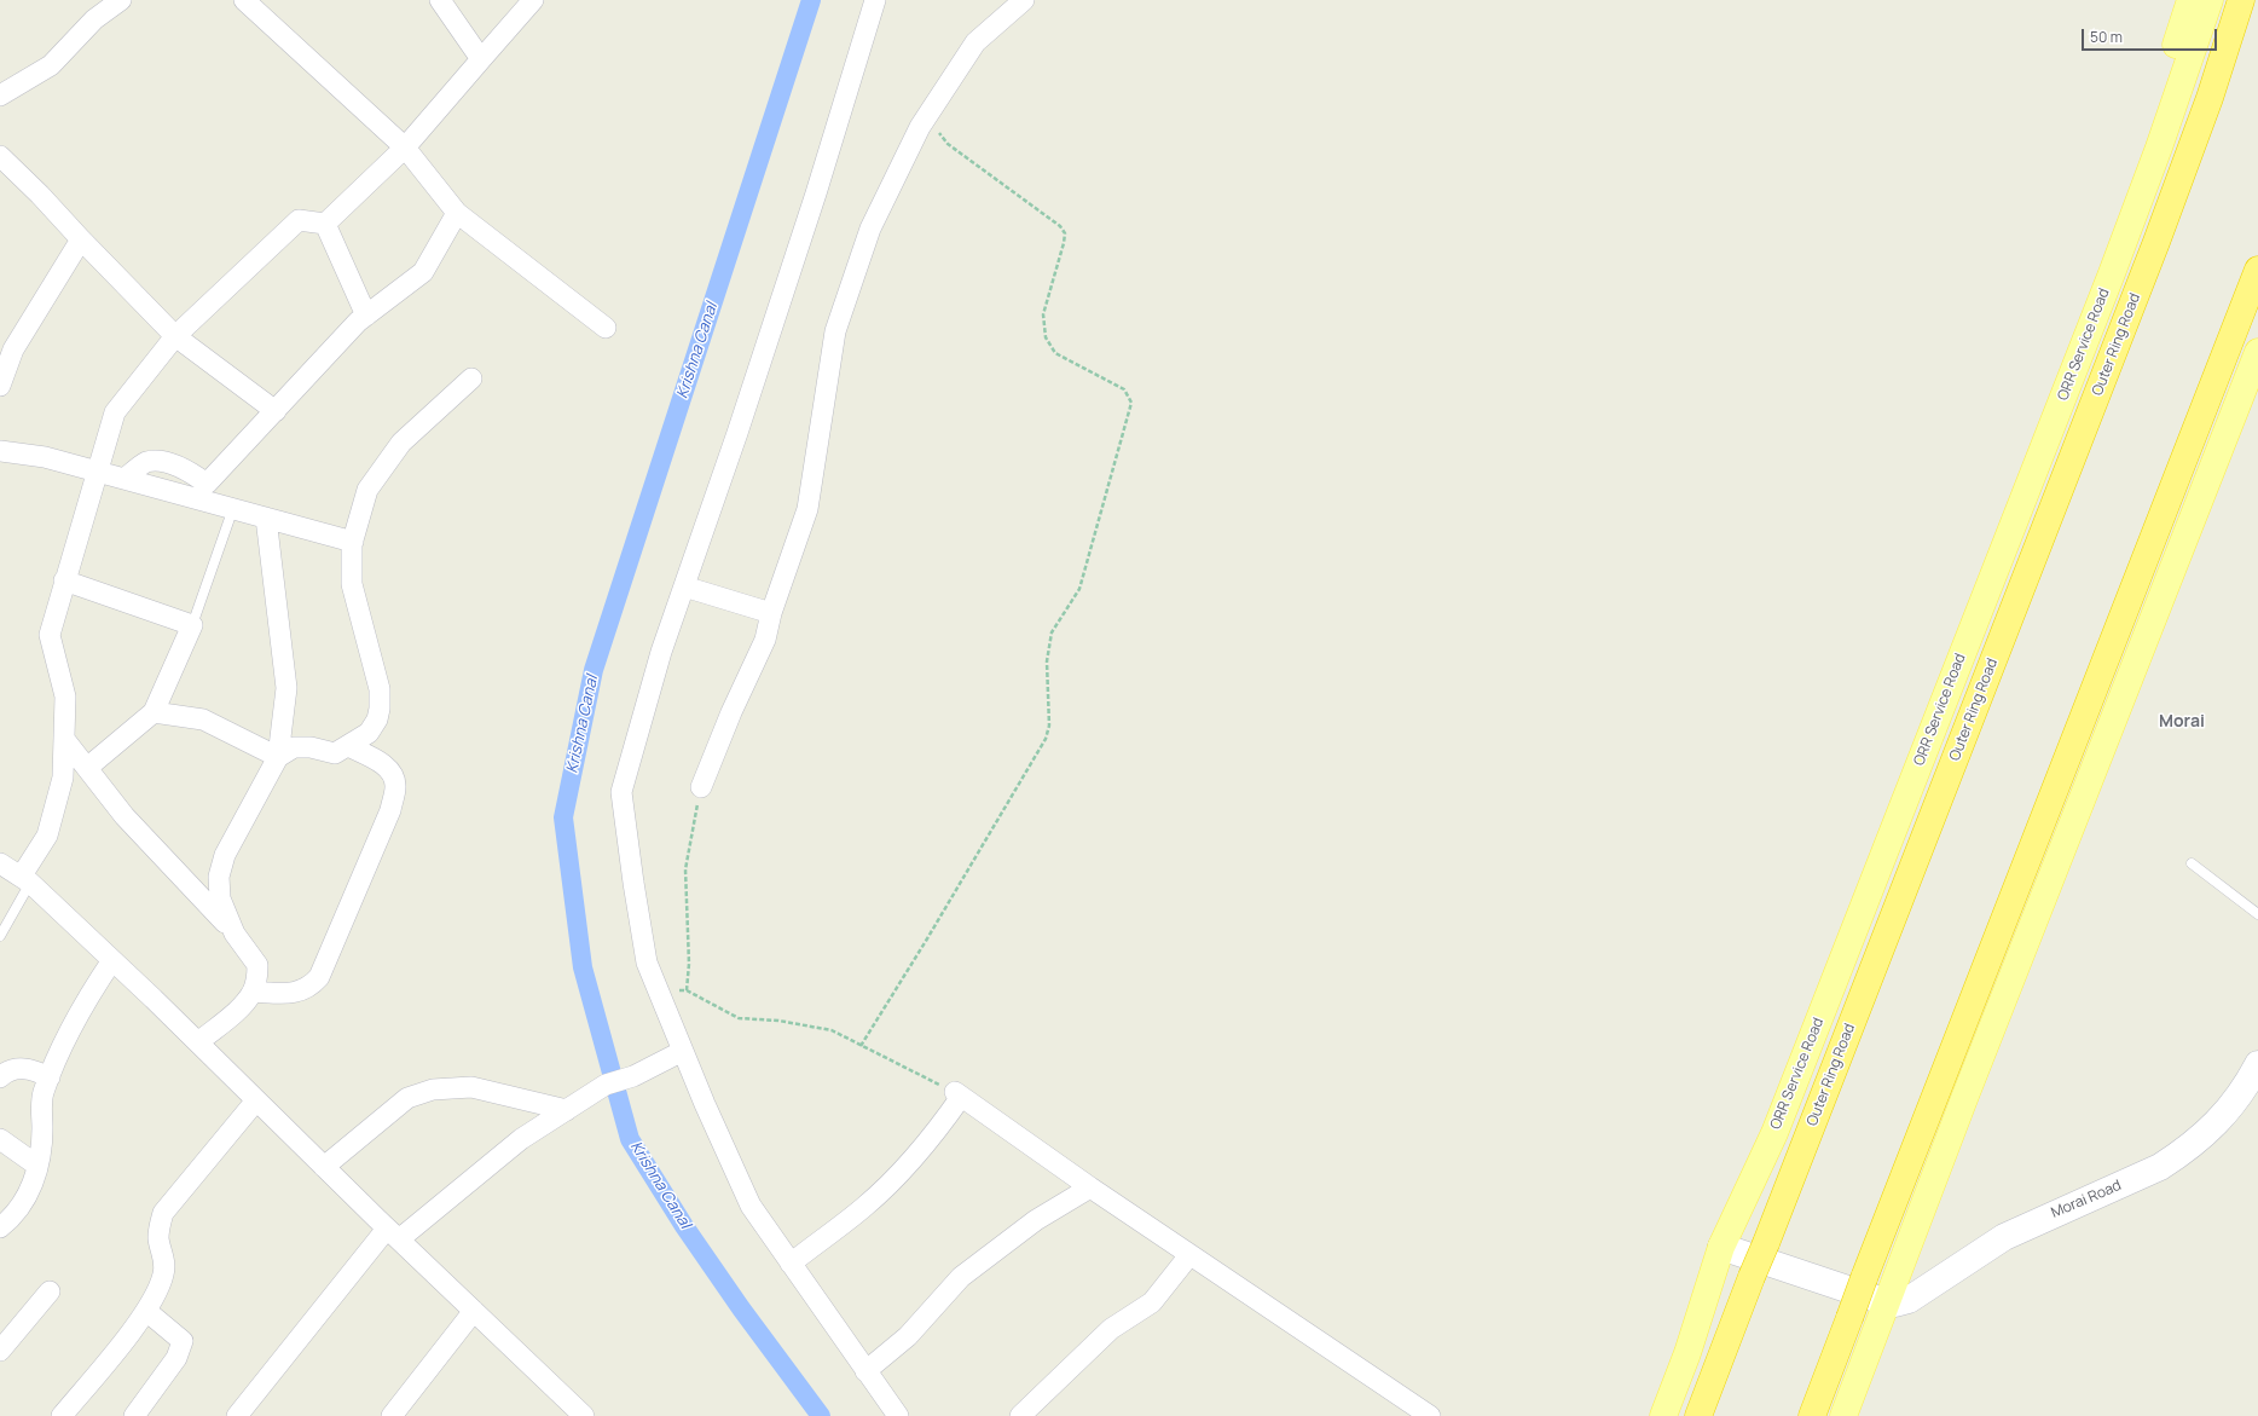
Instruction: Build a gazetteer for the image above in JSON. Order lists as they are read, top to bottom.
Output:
{
  "streets": {
    "highway": ["Outer Ring Road"],
    "main road": ["ORR Service Road"],
    "street": ["Morai Road"]
  },
  "districts": ["Morai"],
  "water": ["Krishna Canal"],
  "scale_bar": "50 m"
}
